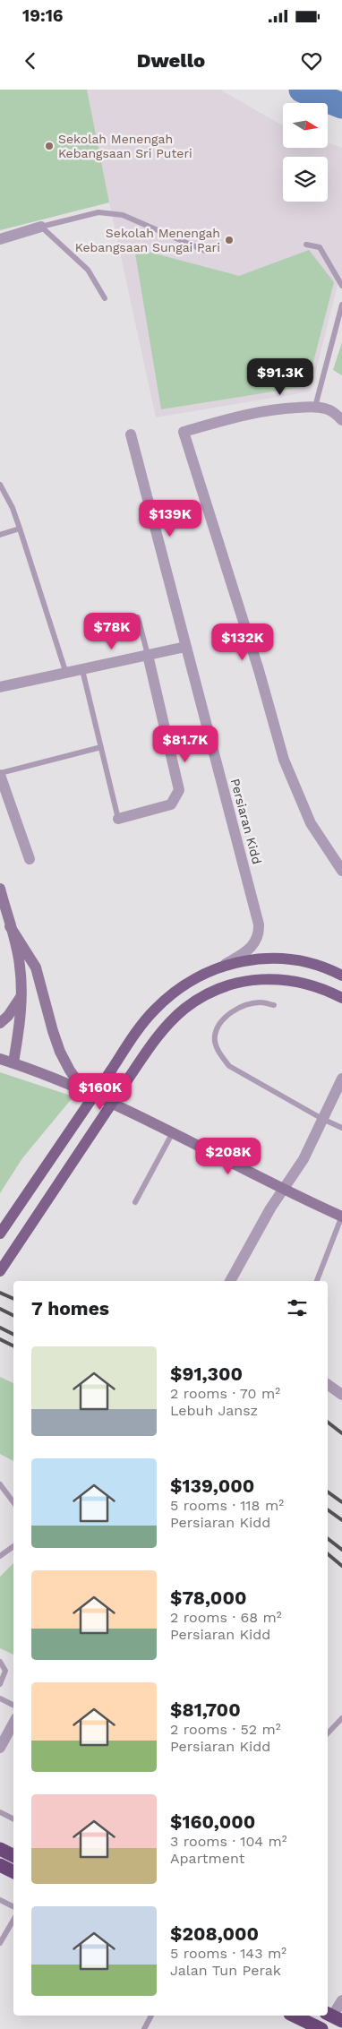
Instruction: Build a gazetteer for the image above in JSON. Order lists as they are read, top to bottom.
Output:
{
  "streets": {
    "street": ["Persiaran Kidd"]
  },
  "places": ["Sekolah Menengah Kebangsaan Sri Puteri", "Sekolah Menengah Kebangsaan Sungai Pari"],
  "north": "right",
  "page": {
    "status": "19:16",
    "header": "Dwello",
    "price": [
      "$91.3K",
      "$139K",
      "$78K",
      "$132K",
      "$81.7K",
      "$160K",
      "$208K"
    ],
    "heading": "7 homes",
    "list": [
      {
        "name": "$91,300",
        "note": "2 rooms · 70 m² · Lebuh Jansz"
      },
      {
        "name": "$139,000",
        "note": "5 rooms · 118 m² · Persiaran Kidd"
      },
      {
        "name": "$78,000",
        "note": "2 rooms · 68 m² · Persiaran Kidd"
      },
      {
        "name": "$81,700",
        "note": "2 rooms · 52 m² · Persiaran Kidd"
      },
      {
        "name": "$160,000",
        "note": "3 rooms · 104 m² · Apartment"
      },
      {
        "name": "$208,000",
        "note": "5 rooms · 143 m² · Jalan Tun Perak"
      }
    ]
  }
}
